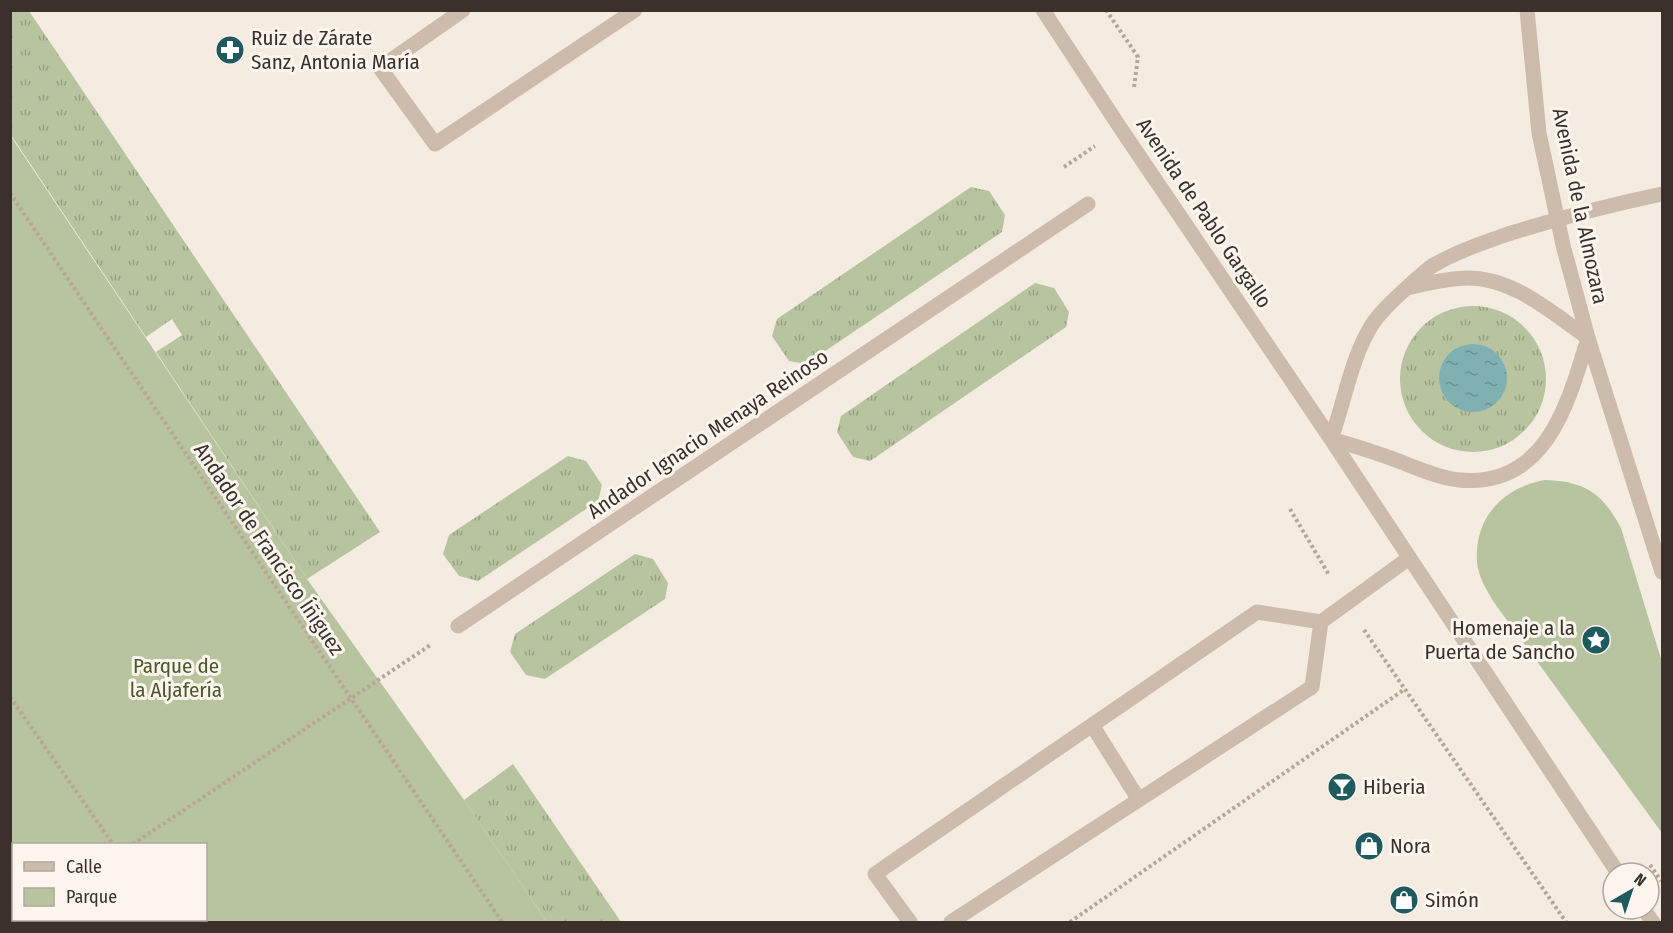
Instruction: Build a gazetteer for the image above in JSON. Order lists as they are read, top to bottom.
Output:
{
  "streets": {
    "street": ["Avenida de la Almozara", "Avenida de Pablo Gargallo", "Andador Ignacio Menaya Reinoso"],
    "path": ["Andador de Francisco Íñiguez"]
  },
  "parks": ["Parque de la Aljafería"],
  "places": {
    "pharmacy": ["Ruiz de Zárate Sanz, Antonia María"],
    "place": ["Homenaje a la Puerta de Sancho"],
    "bar": ["Hiberia"],
    "shop": ["Nora", "Simón"]
  },
  "legend": ["Calle", "Parque"],
  "north": "top right"
}
